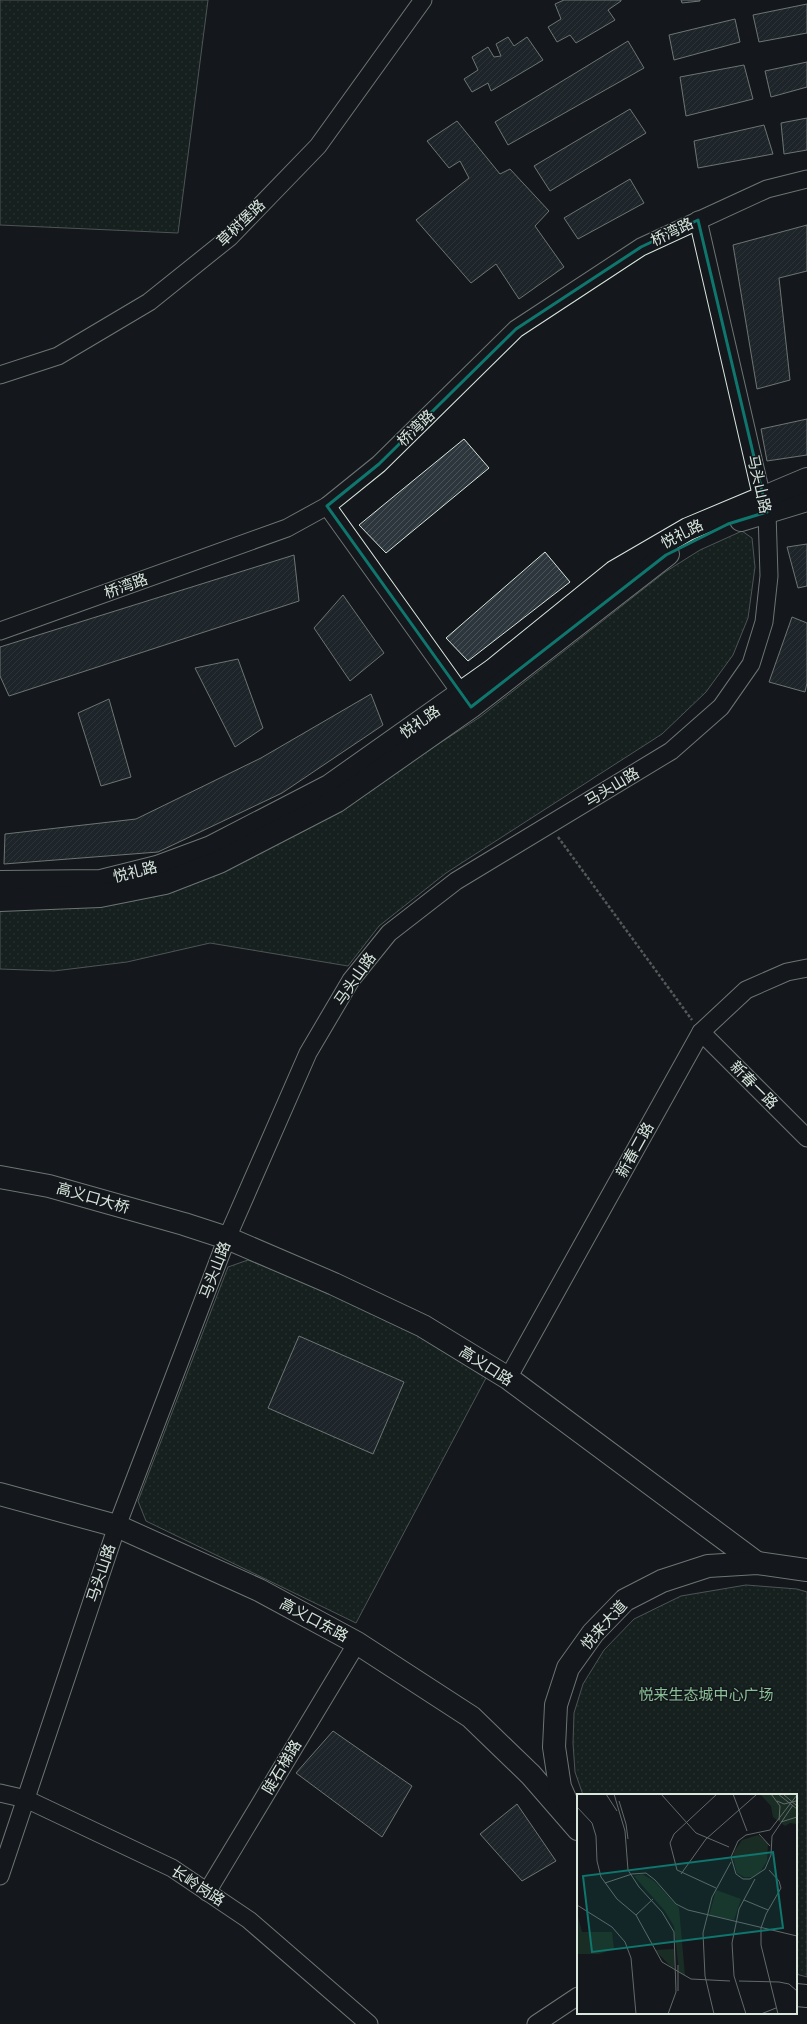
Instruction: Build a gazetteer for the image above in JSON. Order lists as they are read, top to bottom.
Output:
{
  "streets": {
    "main road": [
      "悦礼路",
      "高义口大桥",
      "高义口路",
      "高义口东路",
      "悦来大道"
    ],
    "street": [
      "草树堡路",
      "桥湾路",
      "马头山路",
      "新春一路",
      "新春二路",
      "陡石梯路",
      "长岭岗路"
    ]
  },
  "crossings": [
    ["桥湾路", "马头山路"],
    ["马头山路", "悦礼路"],
    ["马头山路", "高义口路"],
    ["马头山路", "高义口东路"],
    ["马头山路", "长岭岗路"],
    ["新春一路", "新春二路"],
    ["新春二路", "高义口路"],
    ["高义口大桥", "高义口路"],
    ["高义口路", "悦来大道"],
    ["高义口东路", "陡石梯路"],
    ["陡石梯路", "长岭岗路"]
  ],
  "parks": ["悦来生态城中心广场"]
}
